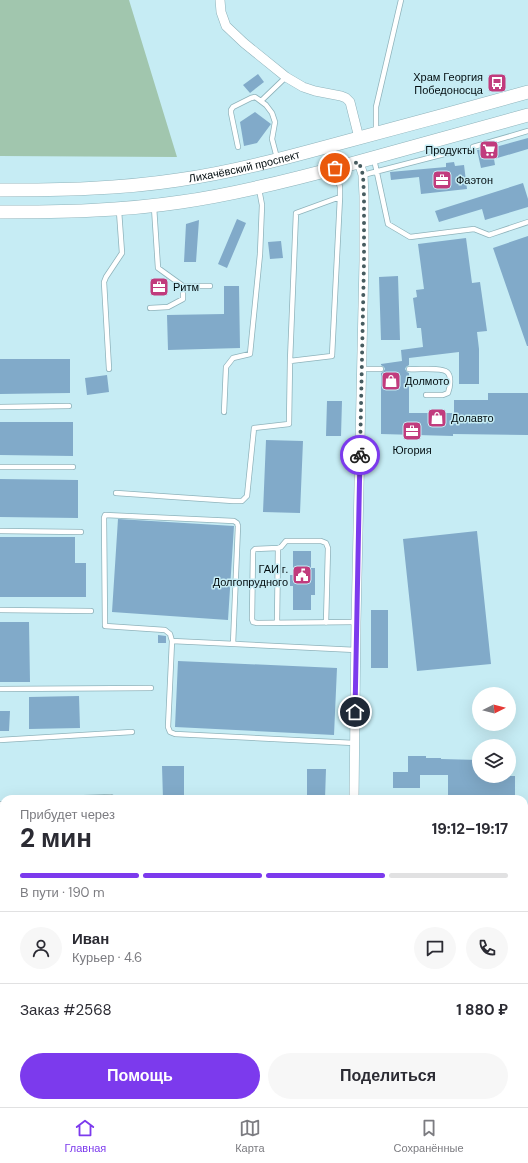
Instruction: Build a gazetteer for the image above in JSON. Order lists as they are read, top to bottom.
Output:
{
  "streets": {
    "main road": ["Лихачёвский проспект"]
  },
  "places": {
    "bus stop": ["Храм Георгия Победоносца"],
    "supermarket": ["Продукты"],
    "office": ["Фаэтон", "Ритм", "Югория"],
    "shop": ["Долмото", "Долавто"],
    "public building": ["ГАИ г. Долгопрудного"]
  },
  "north": "right",
  "page": {
    "heading": ["2 мин", "Прибудет через", "19:12–19:17"],
    "panel": [
      "Иван",
      "Курьер · 4.6",
      "Заказ #2568",
      "1 880 ₽"
    ],
    "bar": "В пути · 190 m",
    "buttons": ["Помощь", "Поделиться"],
    "tabs": ["Главная", "Карта", "Сохранённые"]
  }
}
